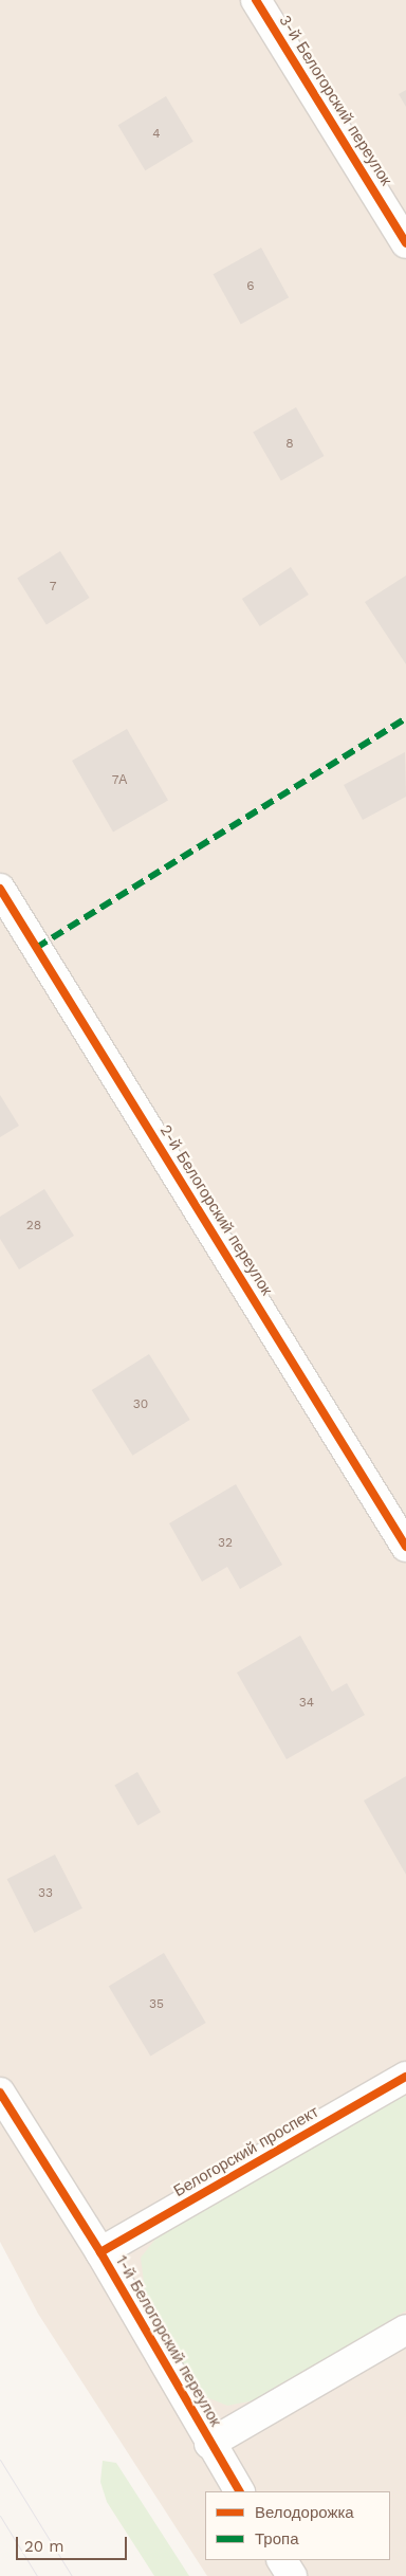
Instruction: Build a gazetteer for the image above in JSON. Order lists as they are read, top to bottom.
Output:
{
  "streets": {
    "street": [
      "3-й Белогорский переулок",
      "2-й Белогорский переулок",
      "Белогорский проспект",
      "1-й Белогорский переулок"
    ]
  },
  "crossings": [
    ["Белогорский проспект", "1-й Белогорский переулок"]
  ],
  "house_numbers": [
    "4",
    "6",
    "8",
    "7",
    "7А",
    "28",
    "30",
    "32",
    "34",
    "33",
    "35"
  ],
  "legend": ["Велодорожка", "Тропа"],
  "scale_bar": "20 m"
}
